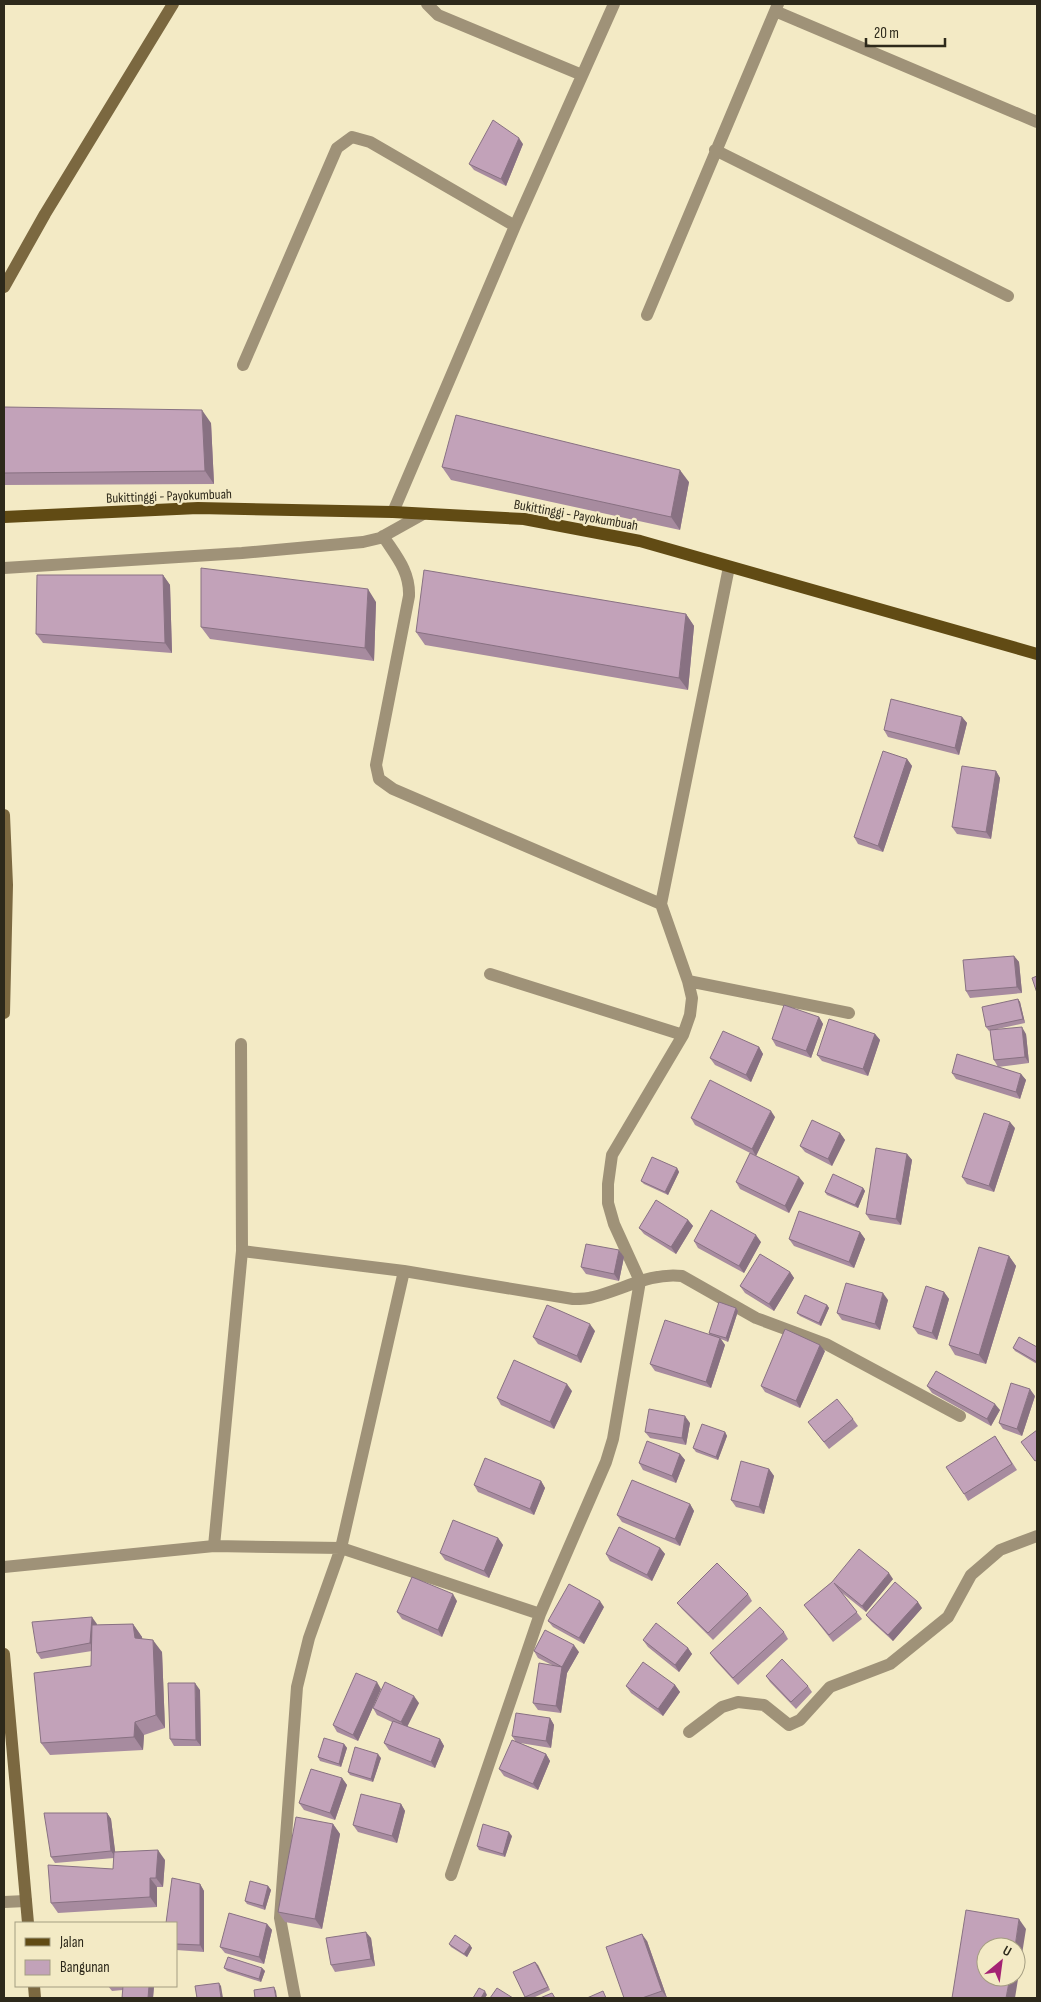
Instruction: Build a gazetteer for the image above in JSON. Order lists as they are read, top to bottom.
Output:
{
  "streets": {
    "main road": ["Bukittinggi - Payokumbuah"]
  },
  "legend": ["Jalan", "Bangunan"],
  "scale_bar": "20 m",
  "north": "top right"
}
